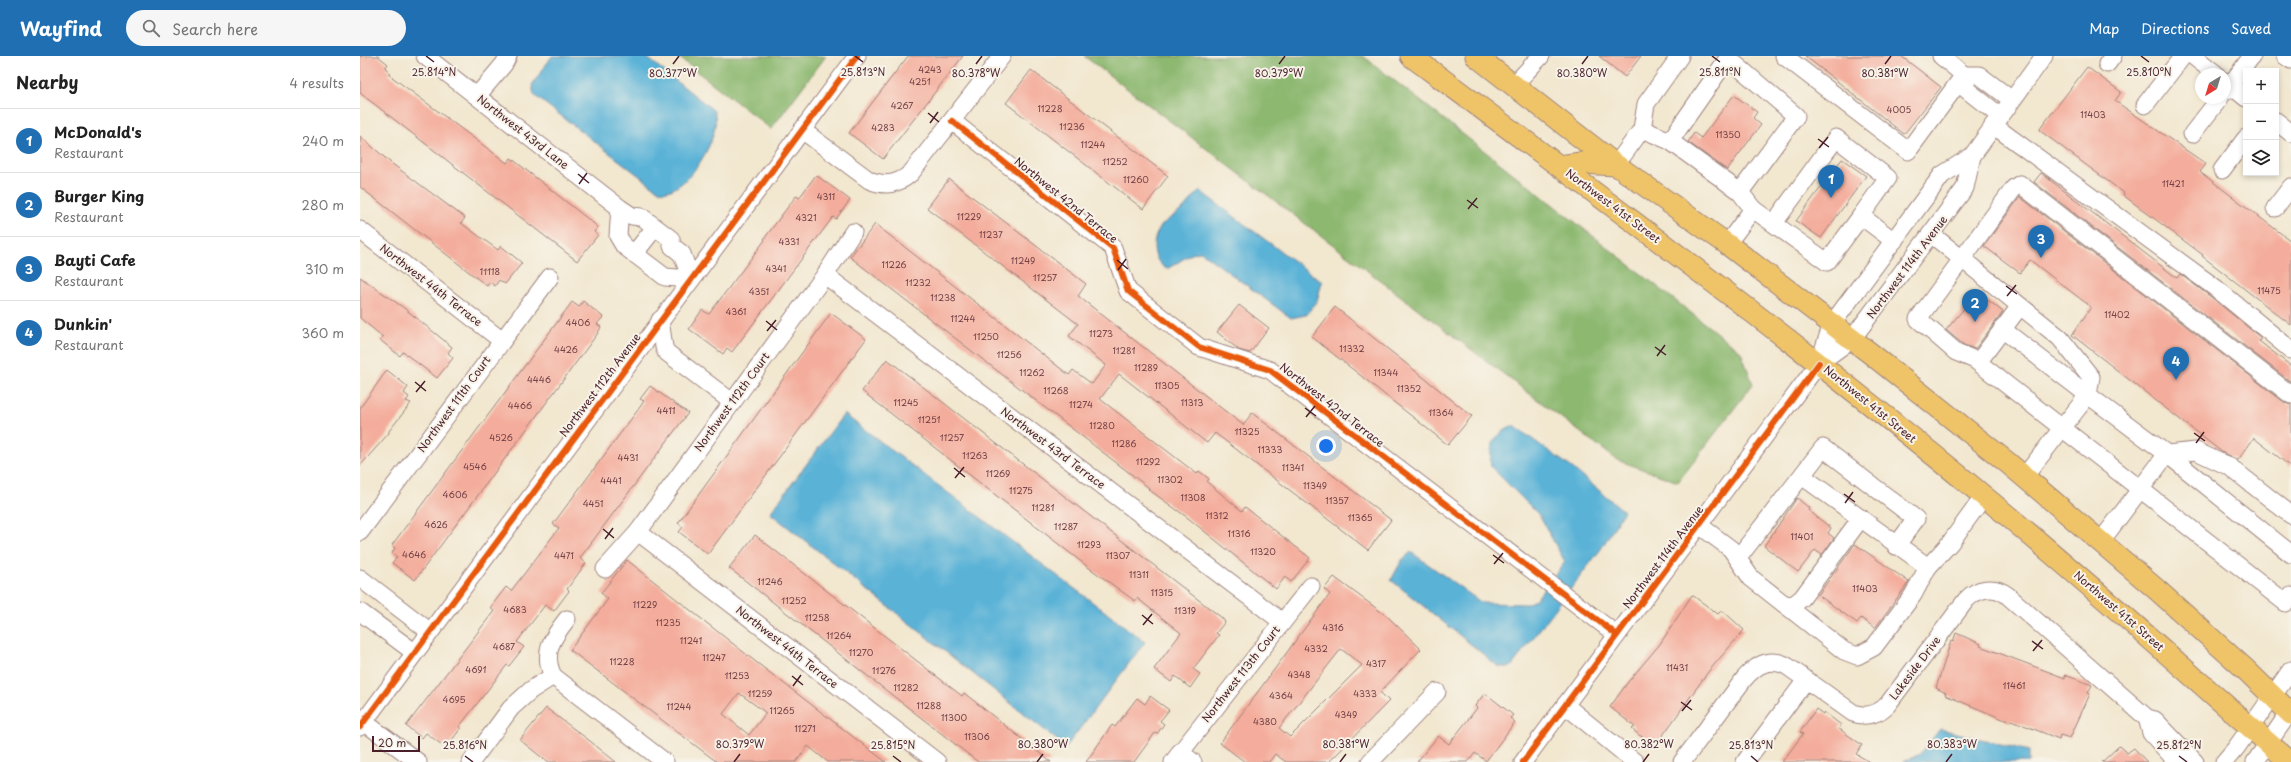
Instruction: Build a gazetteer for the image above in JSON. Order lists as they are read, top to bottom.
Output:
{
  "streets": {
    "main road": ["Northwest 41st Street"],
    "street": [
      "Northwest 43rd Lane",
      "Northwest 42nd Terrace",
      "Northwest 114th Avenue",
      "Northwest 44th Terrace",
      "Northwest 112th Avenue",
      "Northwest 112th Court",
      "Northwest 111th Court",
      "Northwest 43rd Terrace",
      "Lakeside Drive",
      "Northwest 113th Court"
    ]
  },
  "crossings": [
    ["Northwest 43rd Lane", "Northwest 112th Avenue"],
    ["Northwest 42nd Terrace", "Northwest 114th Avenue"],
    ["Northwest 41st Street", "Northwest 114th Avenue"],
    ["Northwest 44th Terrace", "Northwest 112th Court"],
    ["Northwest 44th Terrace", "Northwest 111th Court"],
    ["Northwest 112th Court", "Northwest 43rd Terrace"],
    ["Northwest 43rd Terrace", "Northwest 113th Court"]
  ],
  "house_numbers": [
    "4243",
    "4251",
    "4267",
    "11228",
    "4005",
    "11403",
    "11236",
    "4283",
    "11350",
    "11244",
    "11252",
    "11260",
    "11421",
    "4311",
    "11229",
    "4321",
    "11237",
    "4331",
    "11249",
    "11226",
    "4341",
    "11118",
    "11257",
    "11232",
    "11475",
    "4351",
    "11238",
    "4361",
    "11402",
    "11244",
    "4406",
    "11273",
    "11250",
    "11332",
    "4426",
    "11281",
    "11256",
    "11289",
    "11262",
    "11344",
    "4446",
    "11305",
    "11352",
    "11268",
    "11245",
    "11313",
    "11274",
    "4466",
    "4411",
    "11364",
    "11251",
    "11280",
    "11325",
    "4526",
    "11257",
    "11286",
    "11333",
    "11263",
    "4431",
    "11292",
    "4546",
    "11341",
    "11269",
    "11302",
    "4441",
    "11349",
    "11275",
    "4606",
    "11308",
    "11357",
    "4451",
    "11281",
    "11312",
    "11365",
    "4626",
    "11287",
    "11316",
    "11401",
    "11293",
    "11320",
    "4646",
    "4471",
    "11307",
    "11311",
    "11246",
    "11403",
    "11315",
    "11252",
    "11229",
    "4683",
    "11319",
    "11258",
    "11235",
    "4316",
    "11264",
    "11241",
    "4687",
    "4332",
    "11270",
    "11247",
    "11228",
    "4317",
    "11431",
    "4691",
    "11276",
    "4348",
    "11253",
    "11461",
    "11282",
    "11259",
    "4333",
    "4364",
    "4695",
    "11288",
    "11244",
    "11265",
    "4349",
    "11300",
    "4380",
    "11271",
    "11306"
  ],
  "scale_bar": "20 m",
  "north": "bottom left",
  "page": {
    "header": "Wayfind",
    "search": "Search here",
    "nav": ["Map", "Directions", "Saved"],
    "heading": ["Nearby", "4 results"],
    "map_buttons": ["+", "−"],
    "list": [
      {
        "mark": "1",
        "name": "McDonald's",
        "note": "Restaurant",
        "value": "240 m"
      },
      {
        "mark": "2",
        "name": "Burger King",
        "note": "Restaurant",
        "value": "280 m"
      },
      {
        "mark": "3",
        "name": "Bayti Cafe",
        "note": "Restaurant",
        "value": "310 m"
      },
      {
        "mark": "4",
        "name": "Dunkin'",
        "note": "Restaurant",
        "value": "360 m"
      }
    ],
    "pins": [
      "1",
      "3",
      "2",
      "4"
    ],
    "scale": "20 m"
  },
  "coordinates": [
    "25.810°N",
    "25.814°N",
    "25.813°N",
    "25.811°N",
    "80.377°W",
    "80.378°W",
    "80.379°W",
    "80.380°W",
    "80.381°W",
    "80.382°W",
    "80.383°W",
    "25.816°N",
    "25.815°N",
    "25.812°N"
  ]
}
